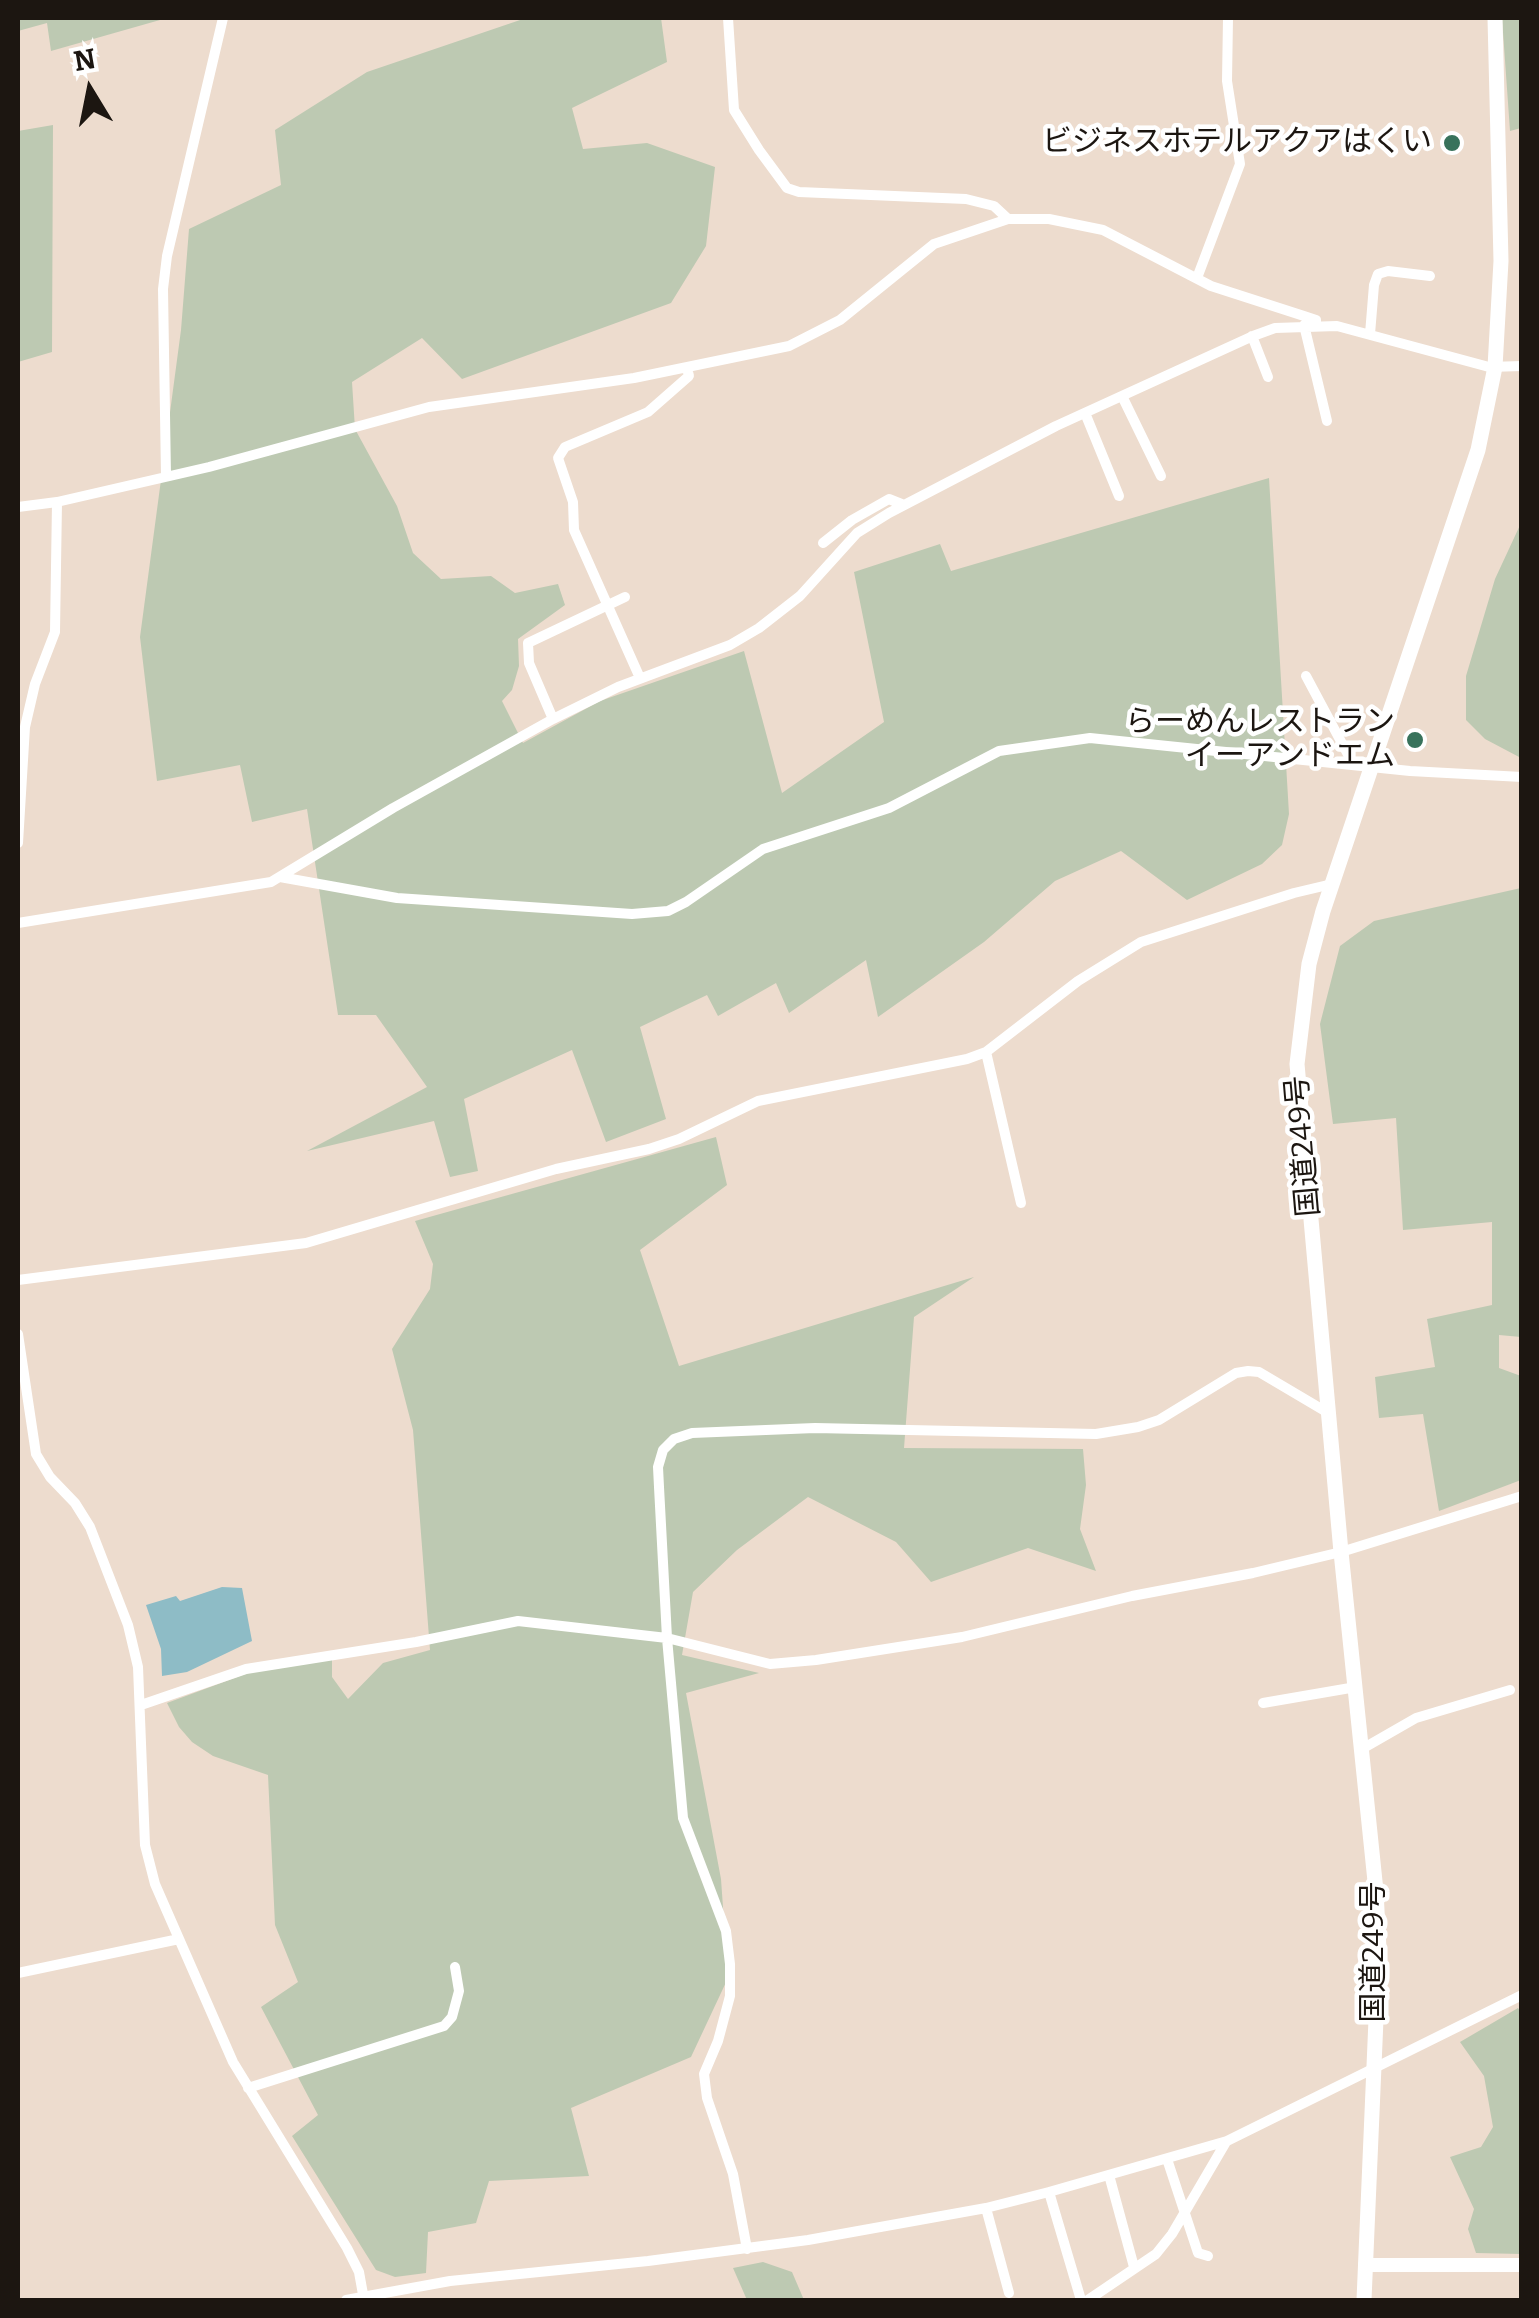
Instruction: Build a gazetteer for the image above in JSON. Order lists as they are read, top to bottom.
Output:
{
  "streets": {
    "highway": ["国道249号"]
  },
  "places": ["ビジネスホテルアクアはくい", "らーめんレストラン イーアンドエム"],
  "north": "top"
}
